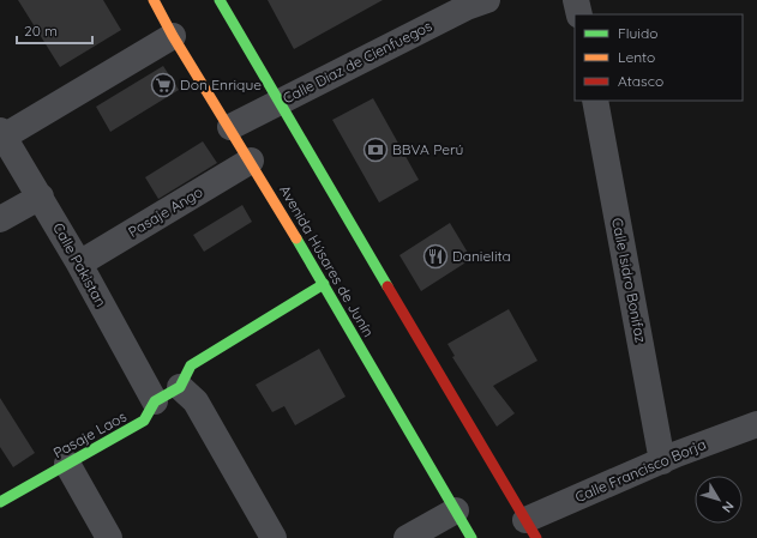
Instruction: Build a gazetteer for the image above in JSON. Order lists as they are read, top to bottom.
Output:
{
  "streets": {
    "street": [
      "Calle Diaz de Cienfuegos",
      "Pasaje Ango",
      "Avenida Húsares de Junín",
      "Calle Pakistan",
      "Calle Isidro Bonifaz",
      "Pasaje Laos",
      "Calle Francisco Borja"
    ]
  },
  "crossings": [
    ["Calle Diaz de Cienfuegos", "Avenida Húsares de Junín"],
    ["Pasaje Ango", "Avenida Húsares de Junín"],
    ["Pasaje Ango", "Calle Pakistan"],
    ["Calle Pakistan", "Pasaje Laos"],
    ["Calle Isidro Bonifaz", "Calle Francisco Borja"]
  ],
  "places": {
    "supermarket": ["Don Enrique"],
    "bank": ["BBVA Perú"],
    "restaurant": ["Danielita"]
  },
  "legend": ["Fluido", "Lento", "Atasco"],
  "scale_bar": "20 m",
  "north": "bottom right"
}
